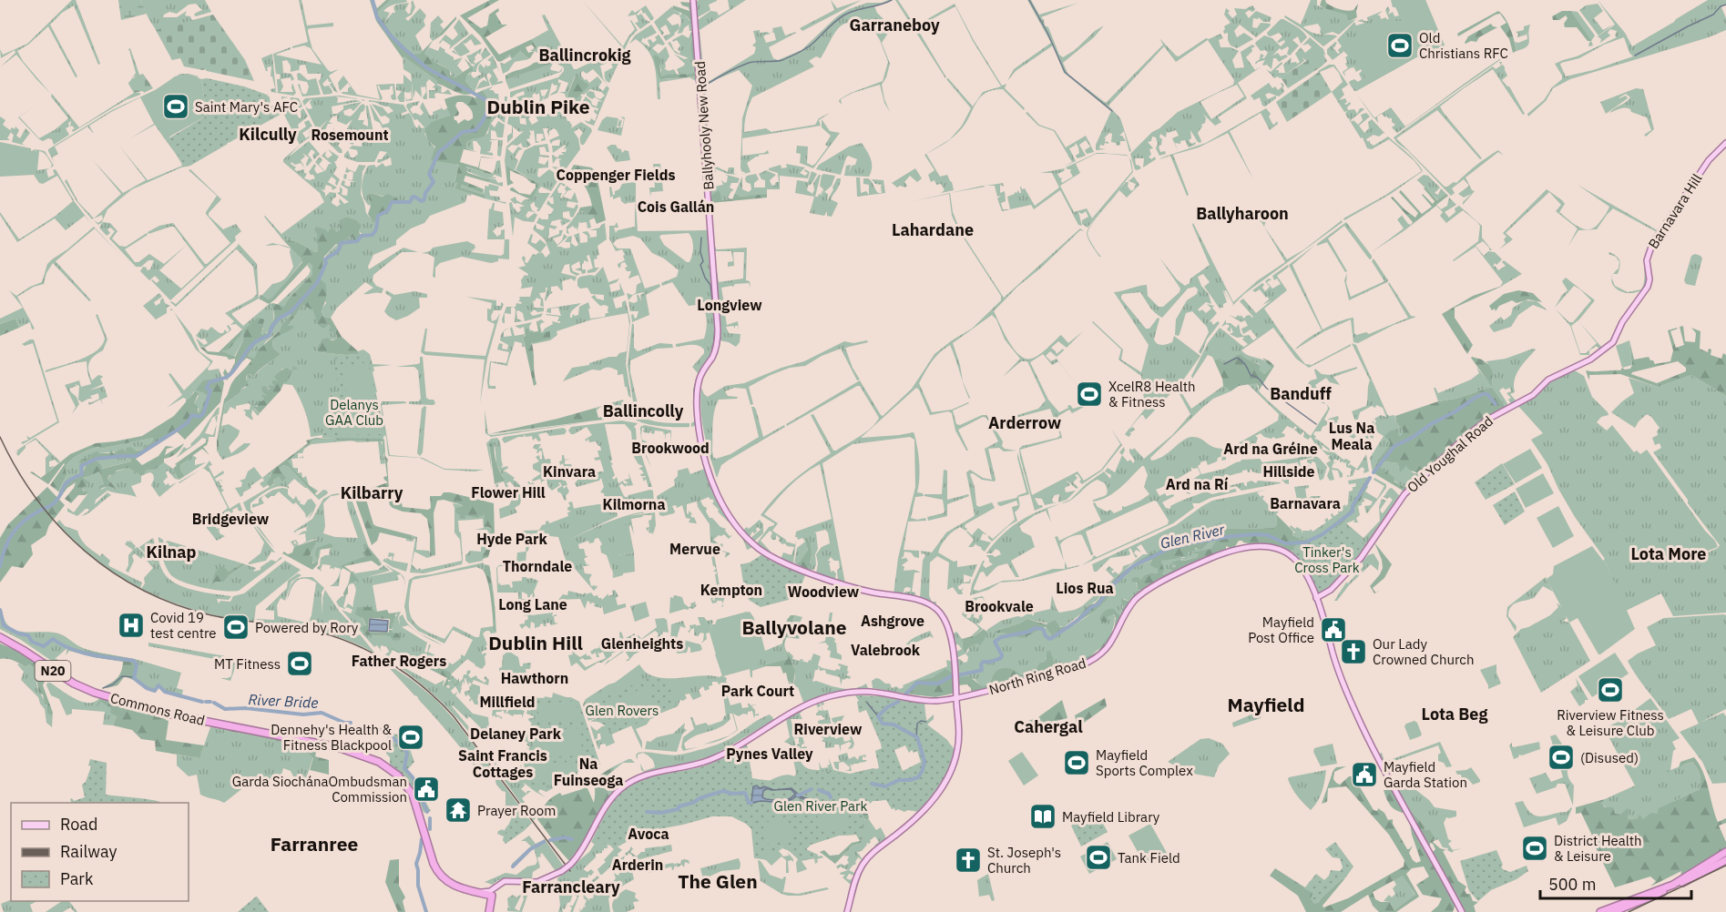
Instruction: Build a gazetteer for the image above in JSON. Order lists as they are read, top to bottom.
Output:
{
  "streets": {
    "highway": ["N20", "Commons Road"],
    "main road": [
      "Ballyhooly New Road",
      "Barnavara Hill",
      "Old Youghal Road",
      "North Ring Road"
    ]
  },
  "crossings": [
    ["Ballyhooly New Road", "North Ring Road"],
    ["Barnavara Hill", "Old Youghal Road"],
    ["Old Youghal Road", "North Ring Road"],
    ["N20", "Commons Road"]
  ],
  "districts": [
    "Garraneboy",
    "Ballincrokig",
    "Dublin Pike",
    "Kilcully",
    "Rosemount",
    "Coppenger Fields",
    "Cois Gallán",
    "Ballyharoon",
    "Lahardane",
    "Longview",
    "Banduff",
    "Ballincolly",
    "Arderrow",
    "Lus Na Meala",
    "Brookwood",
    "Ard na Gréine",
    "Kinvara",
    "Hillside",
    "Ard na Rí",
    "Kilbarry",
    "Flower Hill",
    "Barnavara",
    "Kilmorna",
    "Bridgeview",
    "Hyde Park",
    "Mervue",
    "Kilnap",
    "Lota More",
    "Thorndale",
    "Lios Rua",
    "Kempton",
    "Woodview",
    "Long Lane",
    "Brookvale",
    "Ashgrove",
    "Ballyvolane",
    "Dublin Hill",
    "Glenheights",
    "Valebrook",
    "Father Rogers",
    "Hawthorn",
    "Park Court",
    "Millfield",
    "Mayfield",
    "Lota Beg",
    "Cahergal",
    "Riverview",
    "Delaney Park",
    "Pynes Valley",
    "Saint Francis Cottages",
    "Na Fuinseoga",
    "Avoca",
    "Farranree",
    "Arderin",
    "The Glen",
    "Farrancleary"
  ],
  "water": ["Glen River", "River Bride"],
  "parks": [
    "Delanys GAA Club",
    "Tinker's Cross Park",
    "Glen Rovers",
    "Glen River Park"
  ],
  "places": {
    "sports": [
      "Old Christians RFC",
      "Saint Mary's AFC",
      "XcelR8 Health & Fitness",
      "Powered by Rory",
      "MT Fitness",
      "Riverview Fitness & Leisure Club",
      "Dennehy's Health & Fitness Blackpool",
      "(Disused)",
      "Mayfield Sports Complex",
      "District Health & Leisure",
      "Tank Field"
    ],
    "hospital": ["Covid 19 test centre"],
    "public building": ["Mayfield Post Office", "Mayfield Garda Station", "Garda SiochánaOmbudsman Commission"],
    "church": ["Our Lady Crowned Church", "St. Joseph's Church"],
    "temple": ["Prayer Room"],
    "library": ["Mayfield Library"]
  },
  "legend": ["Road", "Railway", "Park"],
  "scale_bar": "500 m"
}
